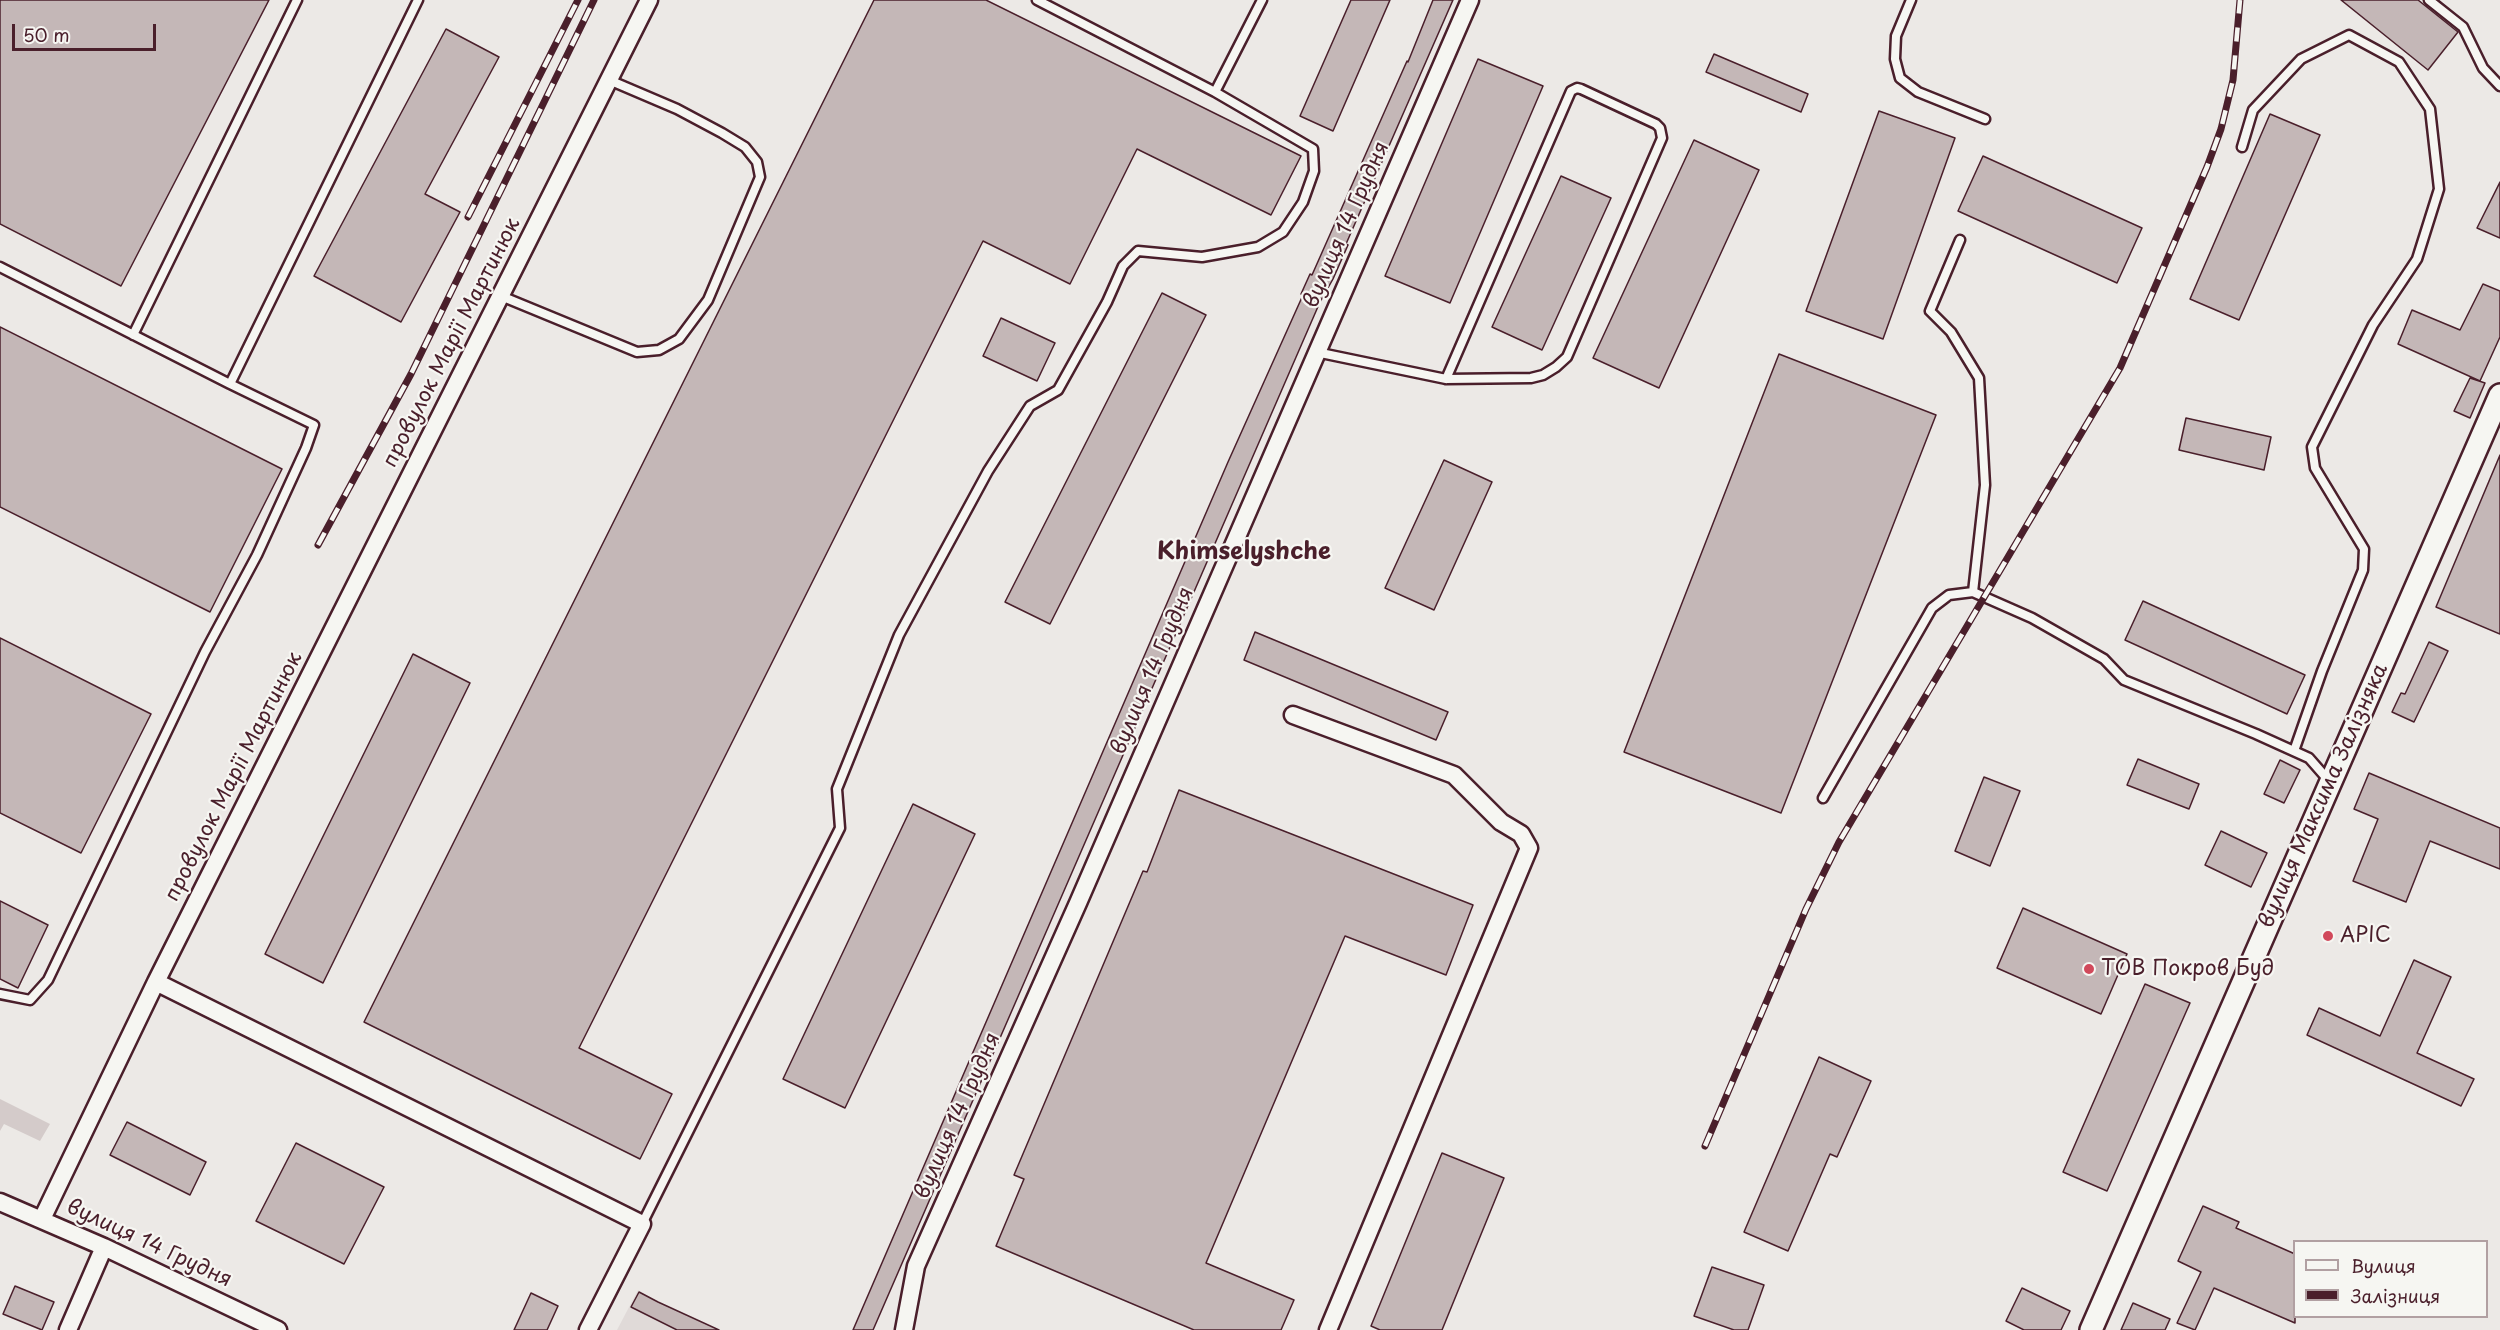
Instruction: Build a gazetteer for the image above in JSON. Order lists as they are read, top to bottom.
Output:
{
  "streets": {
    "street": ["вулиця 14 Грудня", "провулок Марії Мартинюк", "вулиця Максима Залізняка"]
  },
  "crossings": [
    ["вулиця 14 Грудня", "провулок Марії Мартинюк"]
  ],
  "districts": ["Khimselyshche"],
  "places": ["АРІС", "ТОВ Покров Буд"],
  "legend": ["Вулиця", "Залізниця"],
  "scale_bar": "50 m"
}
